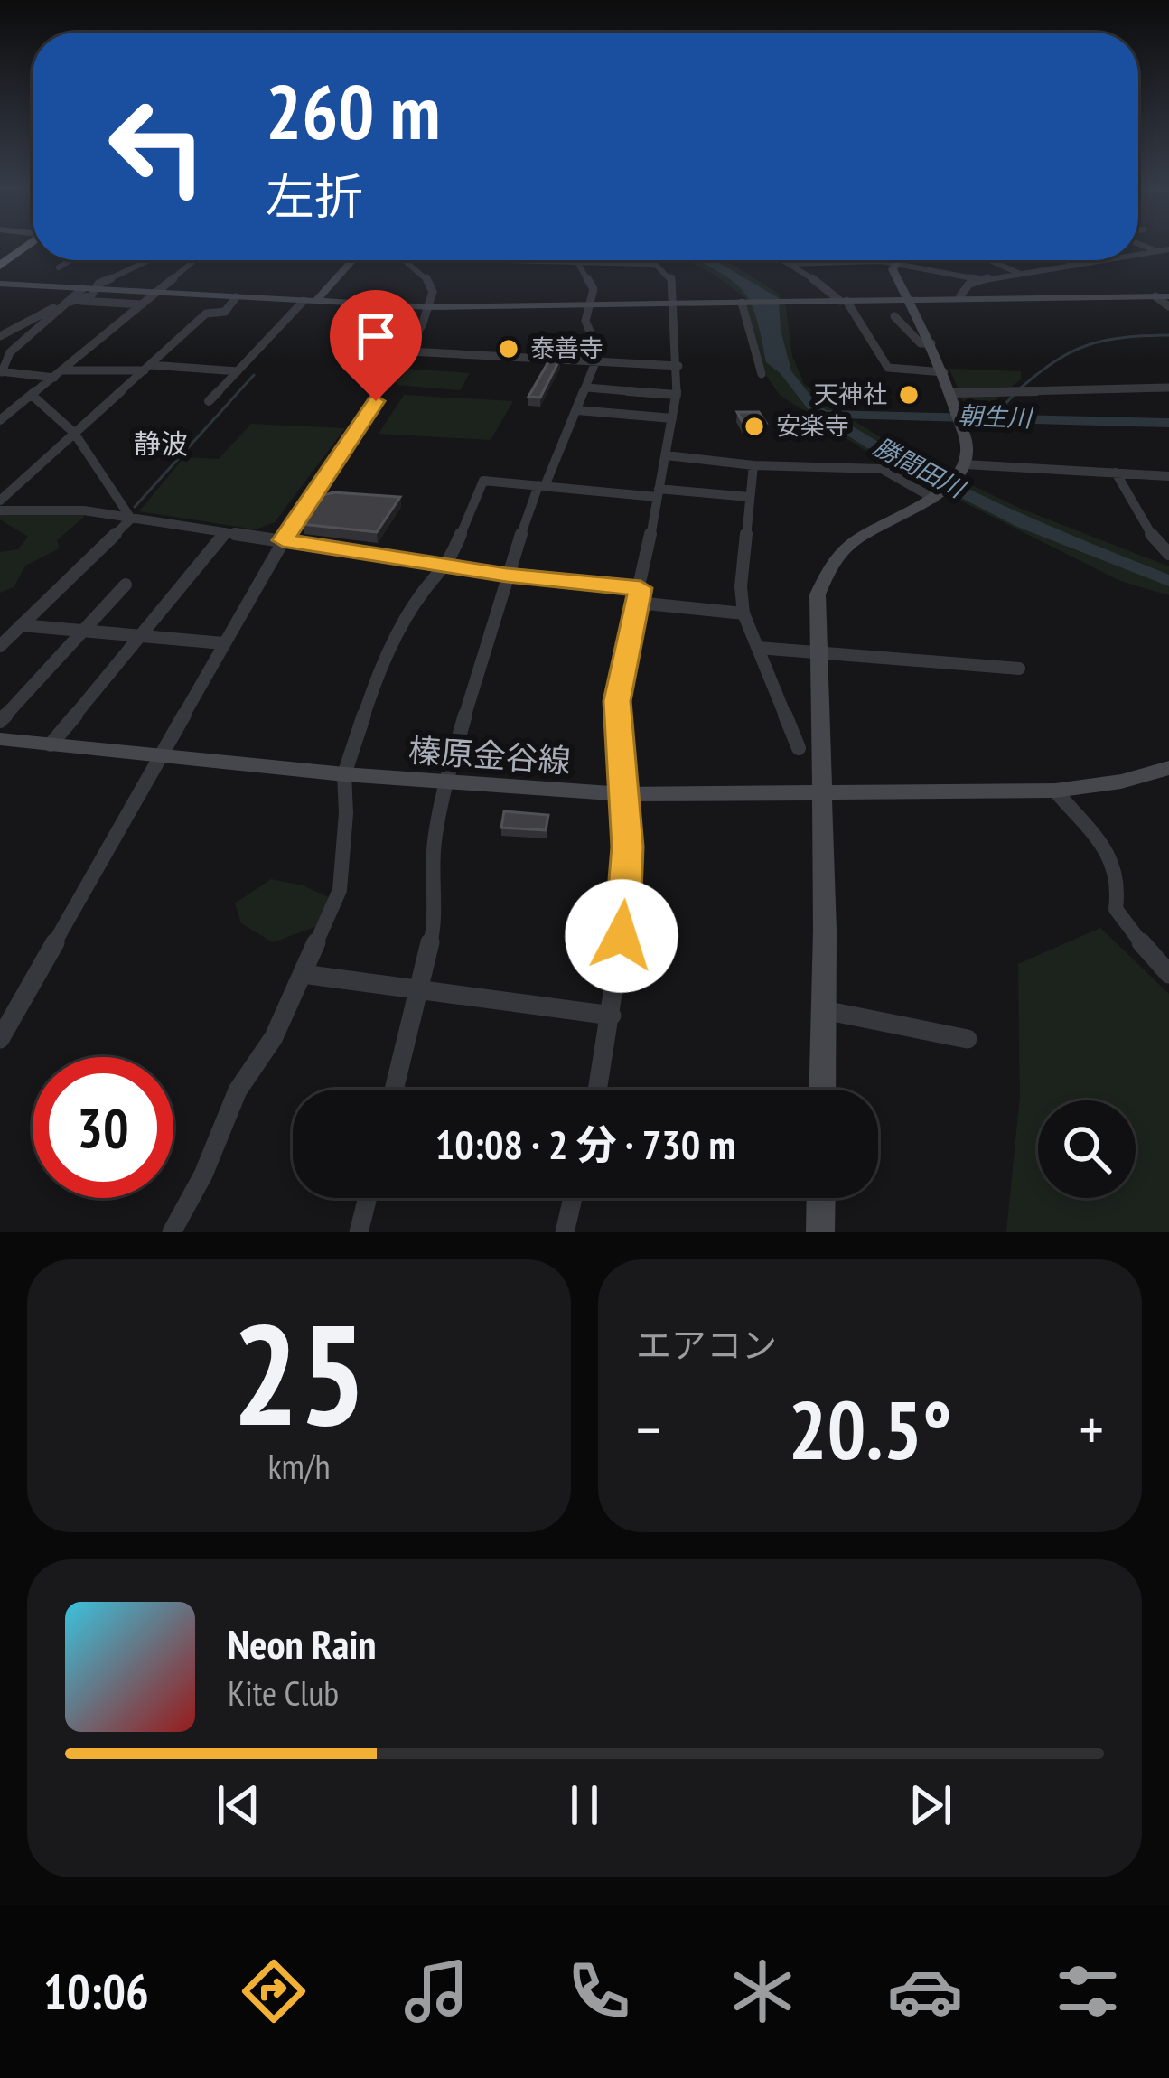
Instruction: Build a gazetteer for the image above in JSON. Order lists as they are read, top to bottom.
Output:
{
  "streets": {
    "main road": ["榛原金谷線"]
  },
  "districts": ["静波"],
  "water": ["朝生川", "勝間田川"],
  "places": ["泰善寺", "天神社", "安楽寺"],
  "page": {
    "turn": ["260 m", "左折"],
    "limit": "30",
    "trip": "10:08 · 2 分 · 730 m",
    "tile": [
      ["25", "km/h"],
      "エアコン"
    ],
    "heat": ["−", "20.5°", "+"],
    "song": ["Neon Rain", "Kite Club"],
    "tabs": "10:06"
  }
}
